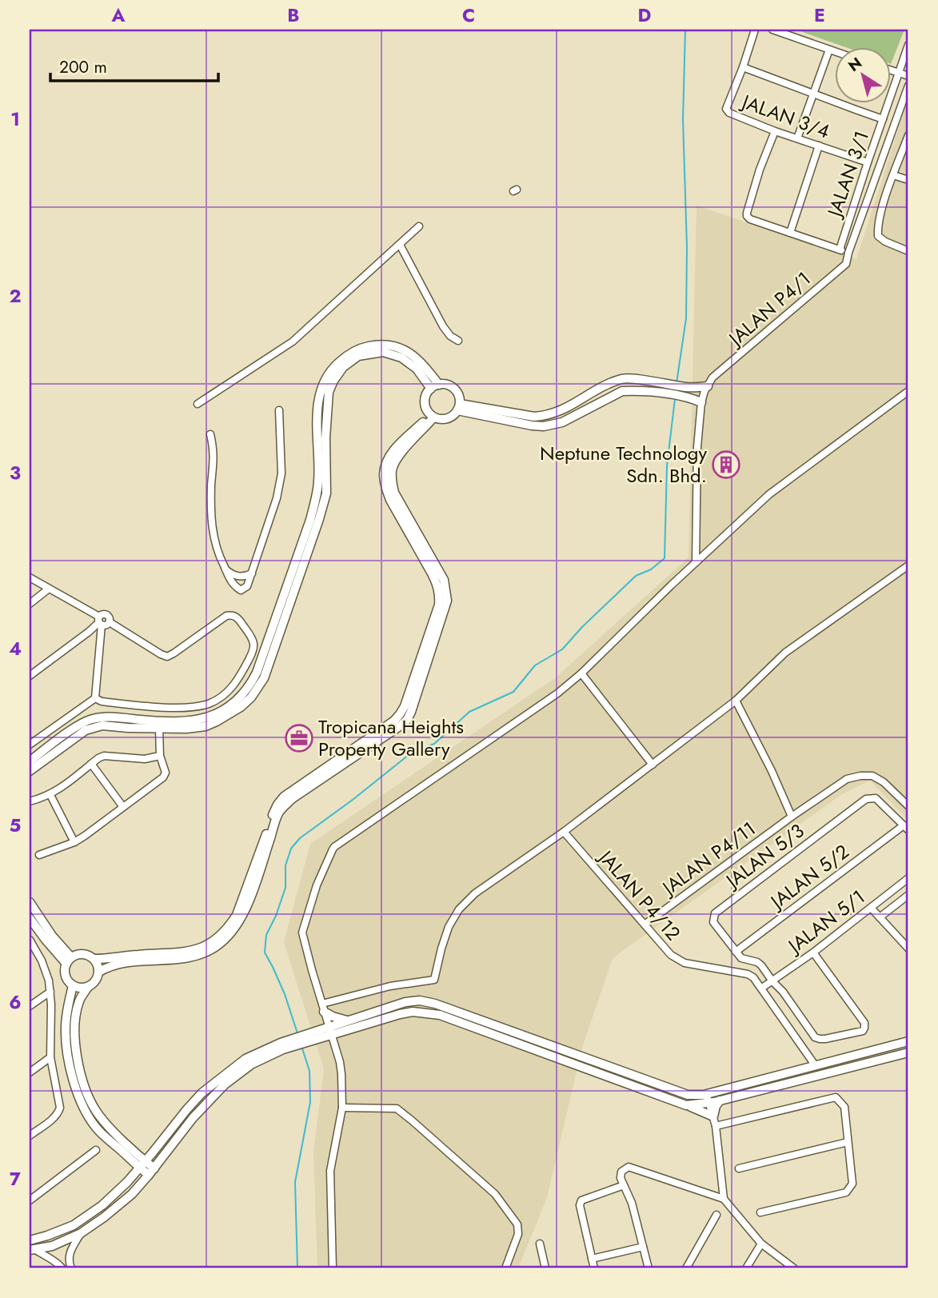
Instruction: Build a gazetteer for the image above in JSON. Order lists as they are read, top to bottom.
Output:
{
  "streets": {
    "street": [
      "JALAN 3/4",
      "JALAN 3/1",
      "JALAN P4/1",
      "JALAN 5/3",
      "JALAN P4/11",
      "JALAN 5/2",
      "JALAN P4/12",
      "JALAN 5/1"
    ]
  },
  "crossings": [
    ["JALAN 3/4", "JALAN 3/1"],
    ["JALAN 5/3", "JALAN 5/2"],
    ["JALAN 5/3", "JALAN 5/1"],
    ["JALAN P4/11", "JALAN P4/12"],
    ["JALAN P4/12", "JALAN 5/1"]
  ],
  "places": {
    "building": ["Neptune Technology Sdn. Bhd."],
    "office": ["Tropicana Heights Property Gallery"]
  },
  "scale_bar": "200 m",
  "north": "top left",
  "grid": {
    "columns": [
      "A",
      "B",
      "C",
      "D",
      "E"
    ],
    "rows": [
      "1",
      "2",
      "3",
      "4",
      "5",
      "6",
      "7"
    ]
  }
}
